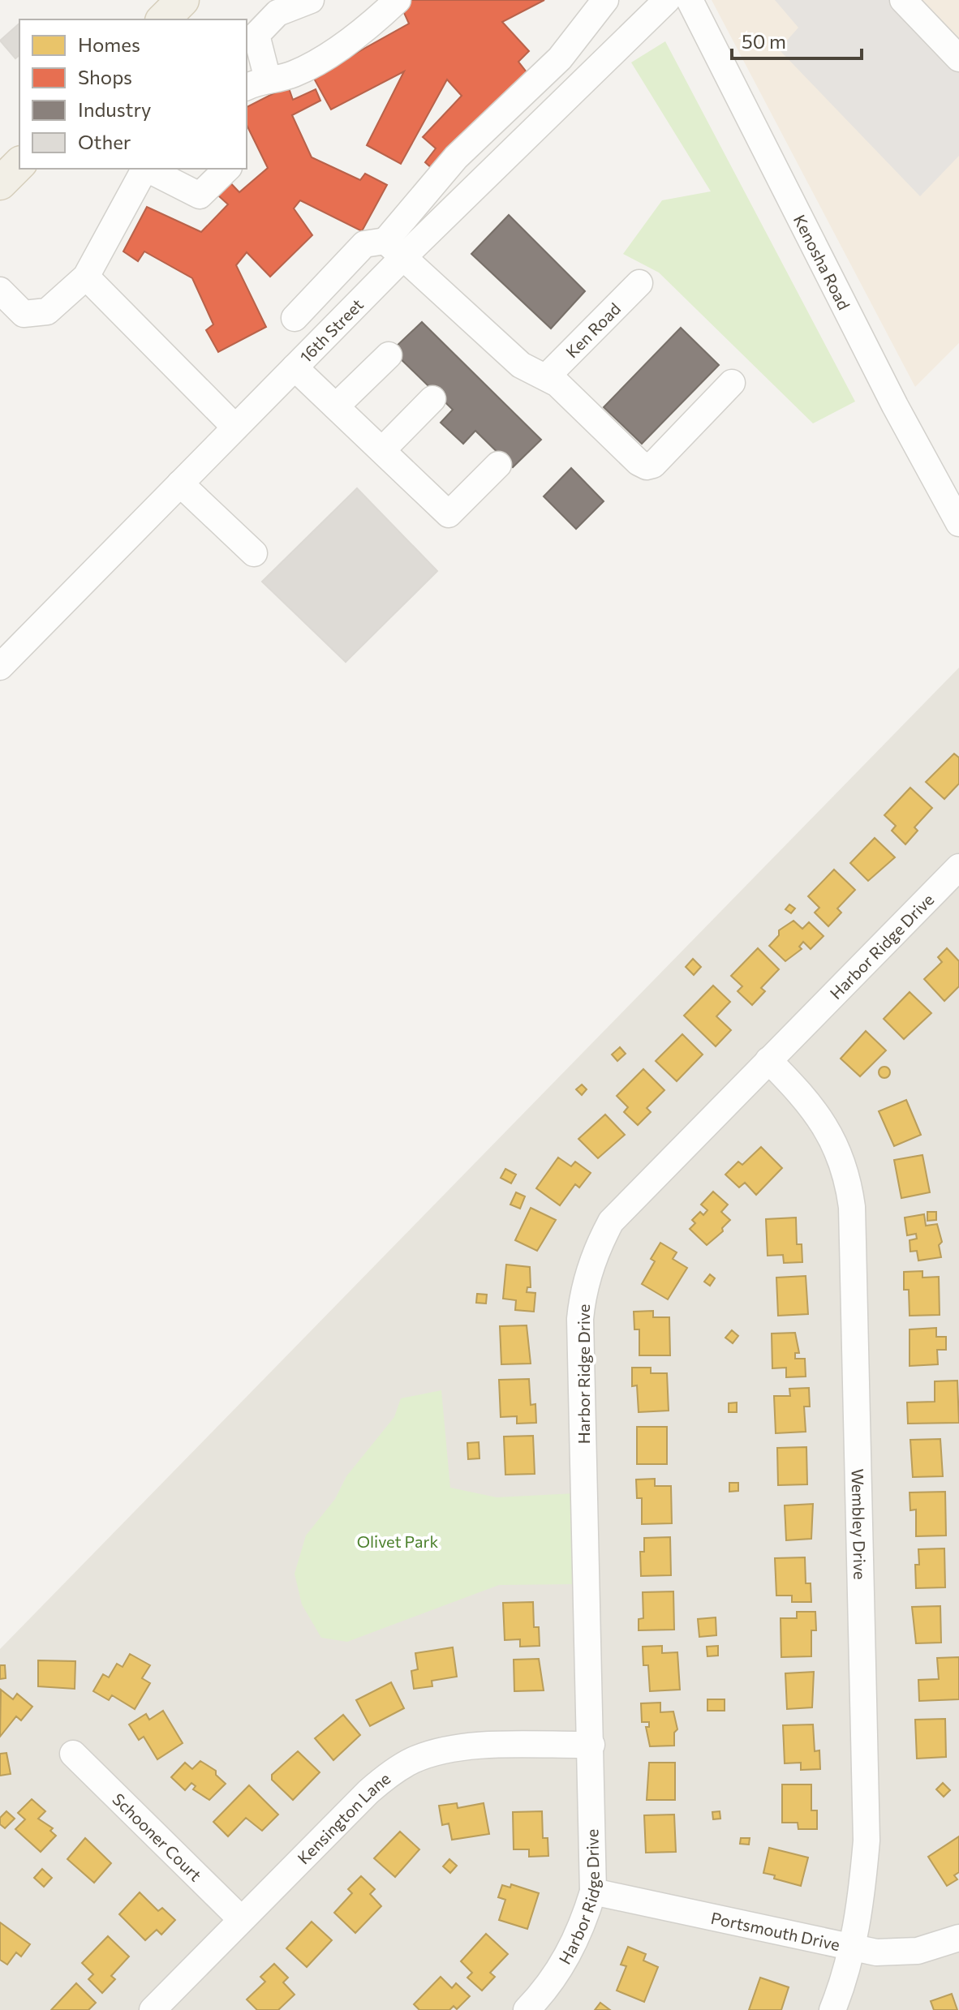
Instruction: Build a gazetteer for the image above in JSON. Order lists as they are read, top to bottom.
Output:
{
  "streets": {
    "street": [
      "Kenosha Road",
      "16th Street",
      "Ken Road",
      "Harbor Ridge Drive",
      "Wembley Drive",
      "Kensington Lane",
      "Schooner Court",
      "Portsmouth Drive"
    ]
  },
  "crossings": [
    ["Harbor Ridge Drive", "Wembley Drive"],
    ["Harbor Ridge Drive", "Kensington Lane"],
    ["Harbor Ridge Drive", "Portsmouth Drive"],
    ["Wembley Drive", "Portsmouth Drive"],
    ["Kensington Lane", "Schooner Court"]
  ],
  "parks": ["Olivet Park"],
  "legend": [
    "Homes",
    "Shops",
    "Industry",
    "Other"
  ],
  "scale_bar": "50 m"
}
